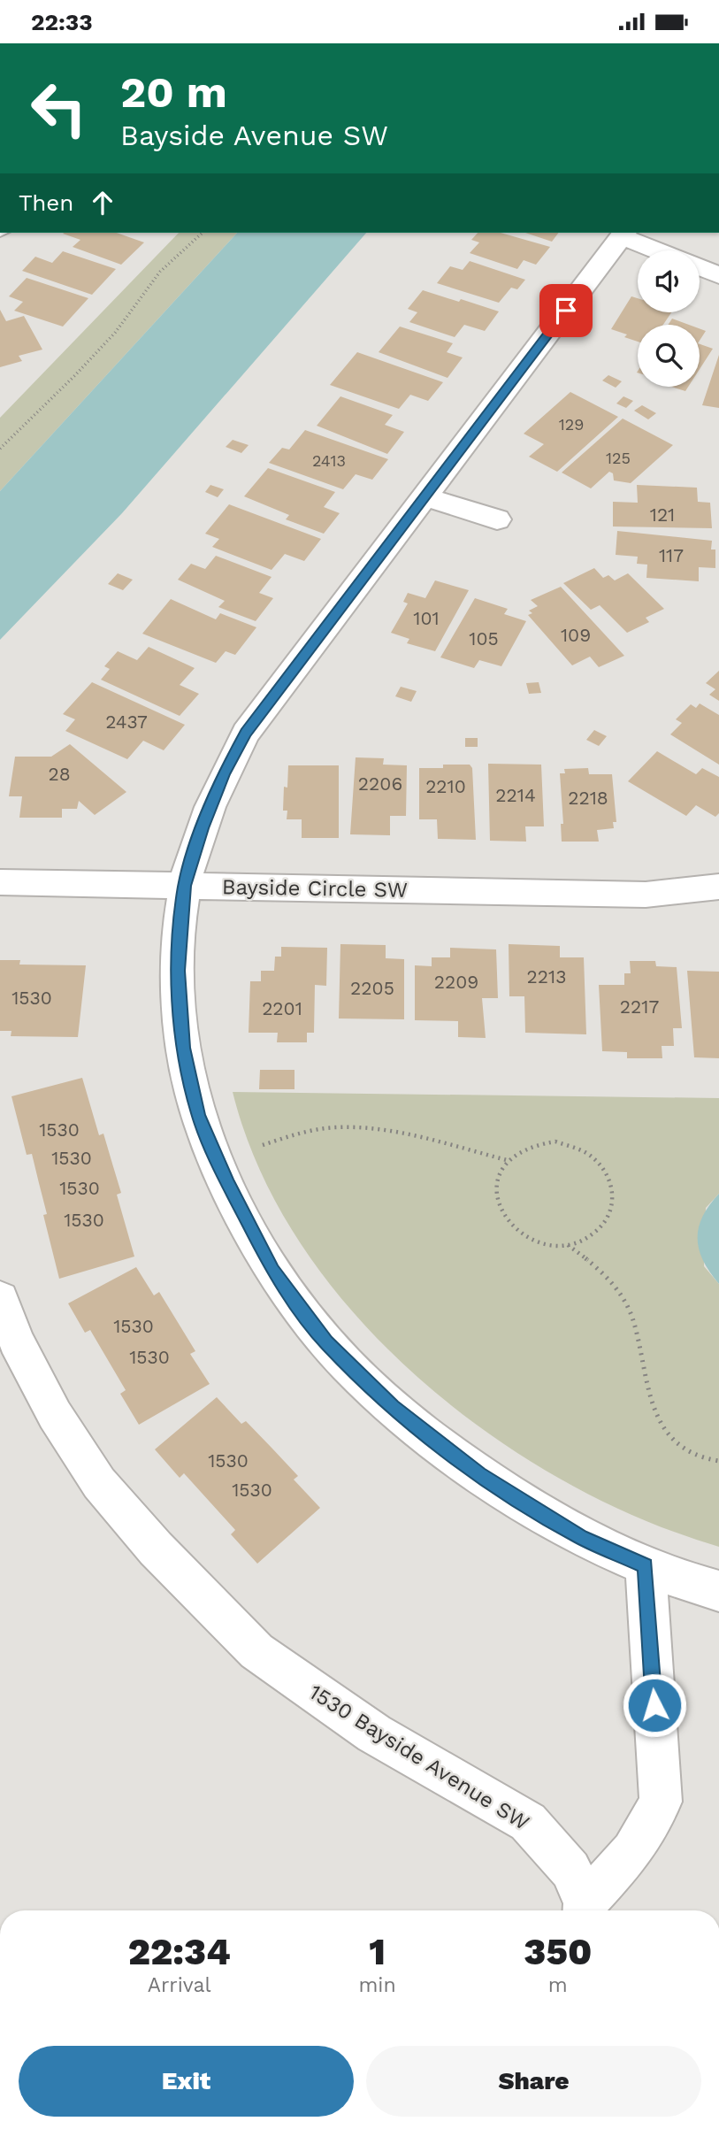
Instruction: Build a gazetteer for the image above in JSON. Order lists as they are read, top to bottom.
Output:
{
  "streets": {
    "street": ["Bayside Circle SW", "1530 Bayside Avenue SW"]
  },
  "house_numbers": [
    "129",
    "125",
    "2413",
    "121",
    "117",
    "101",
    "109",
    "105",
    "2437",
    "28",
    "2206",
    "2210",
    "2214",
    "2218",
    "2213",
    "2209",
    "2205",
    "1530",
    "2217",
    "2201",
    "1530",
    "1530",
    "1530",
    "1530",
    "1530",
    "1530",
    "1530",
    "1530"
  ],
  "page": {
    "status": "22:33",
    "turn": ["20 m", "Bayside Avenue SW"],
    "then": "Then",
    "eta": [
      "22:34",
      "Arrival",
      "1",
      "min",
      "350",
      "m"
    ],
    "buttons": ["Exit", "Share"]
  }
}
